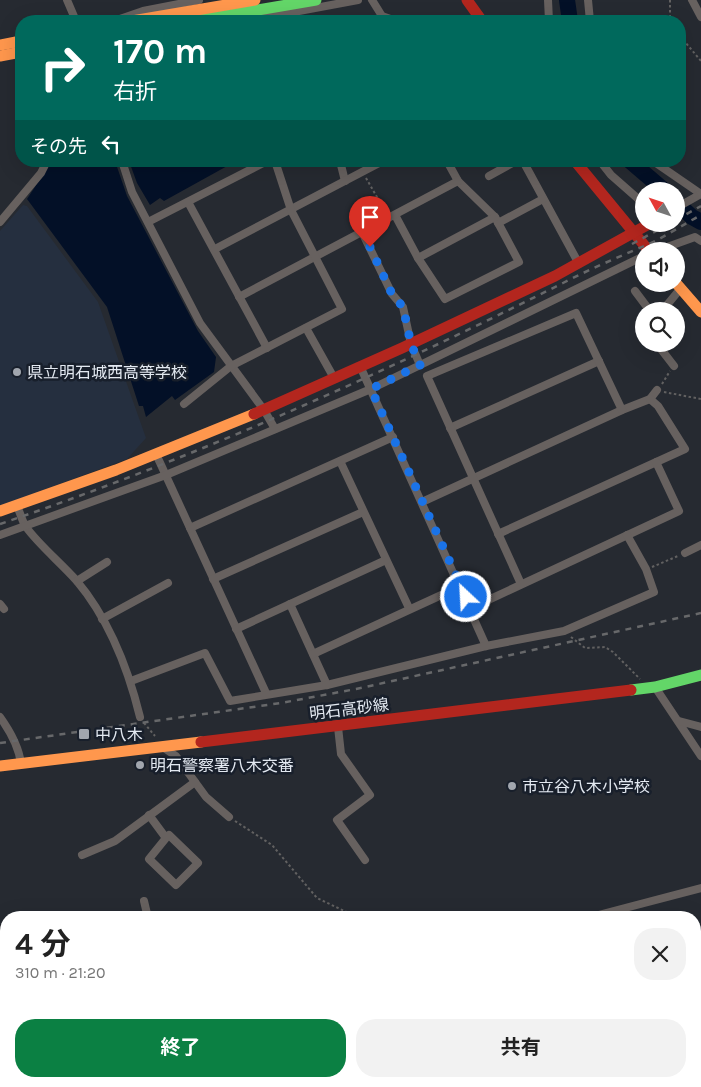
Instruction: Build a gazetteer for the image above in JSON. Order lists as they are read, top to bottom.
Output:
{
  "streets": {
    "main road": ["明石高砂線"]
  },
  "places": {
    "other": ["県立明石城西高等学校", "明石警察署八木交番", "市立谷八木小学校"],
    "transit": ["中八木"]
  },
  "north": "top left",
  "page": {
    "turn": ["170 m", "右折"],
    "then": "その先",
    "heading": ["4 分", "310 m · 21:20"],
    "buttons": ["終了", "共有"]
  }
}
